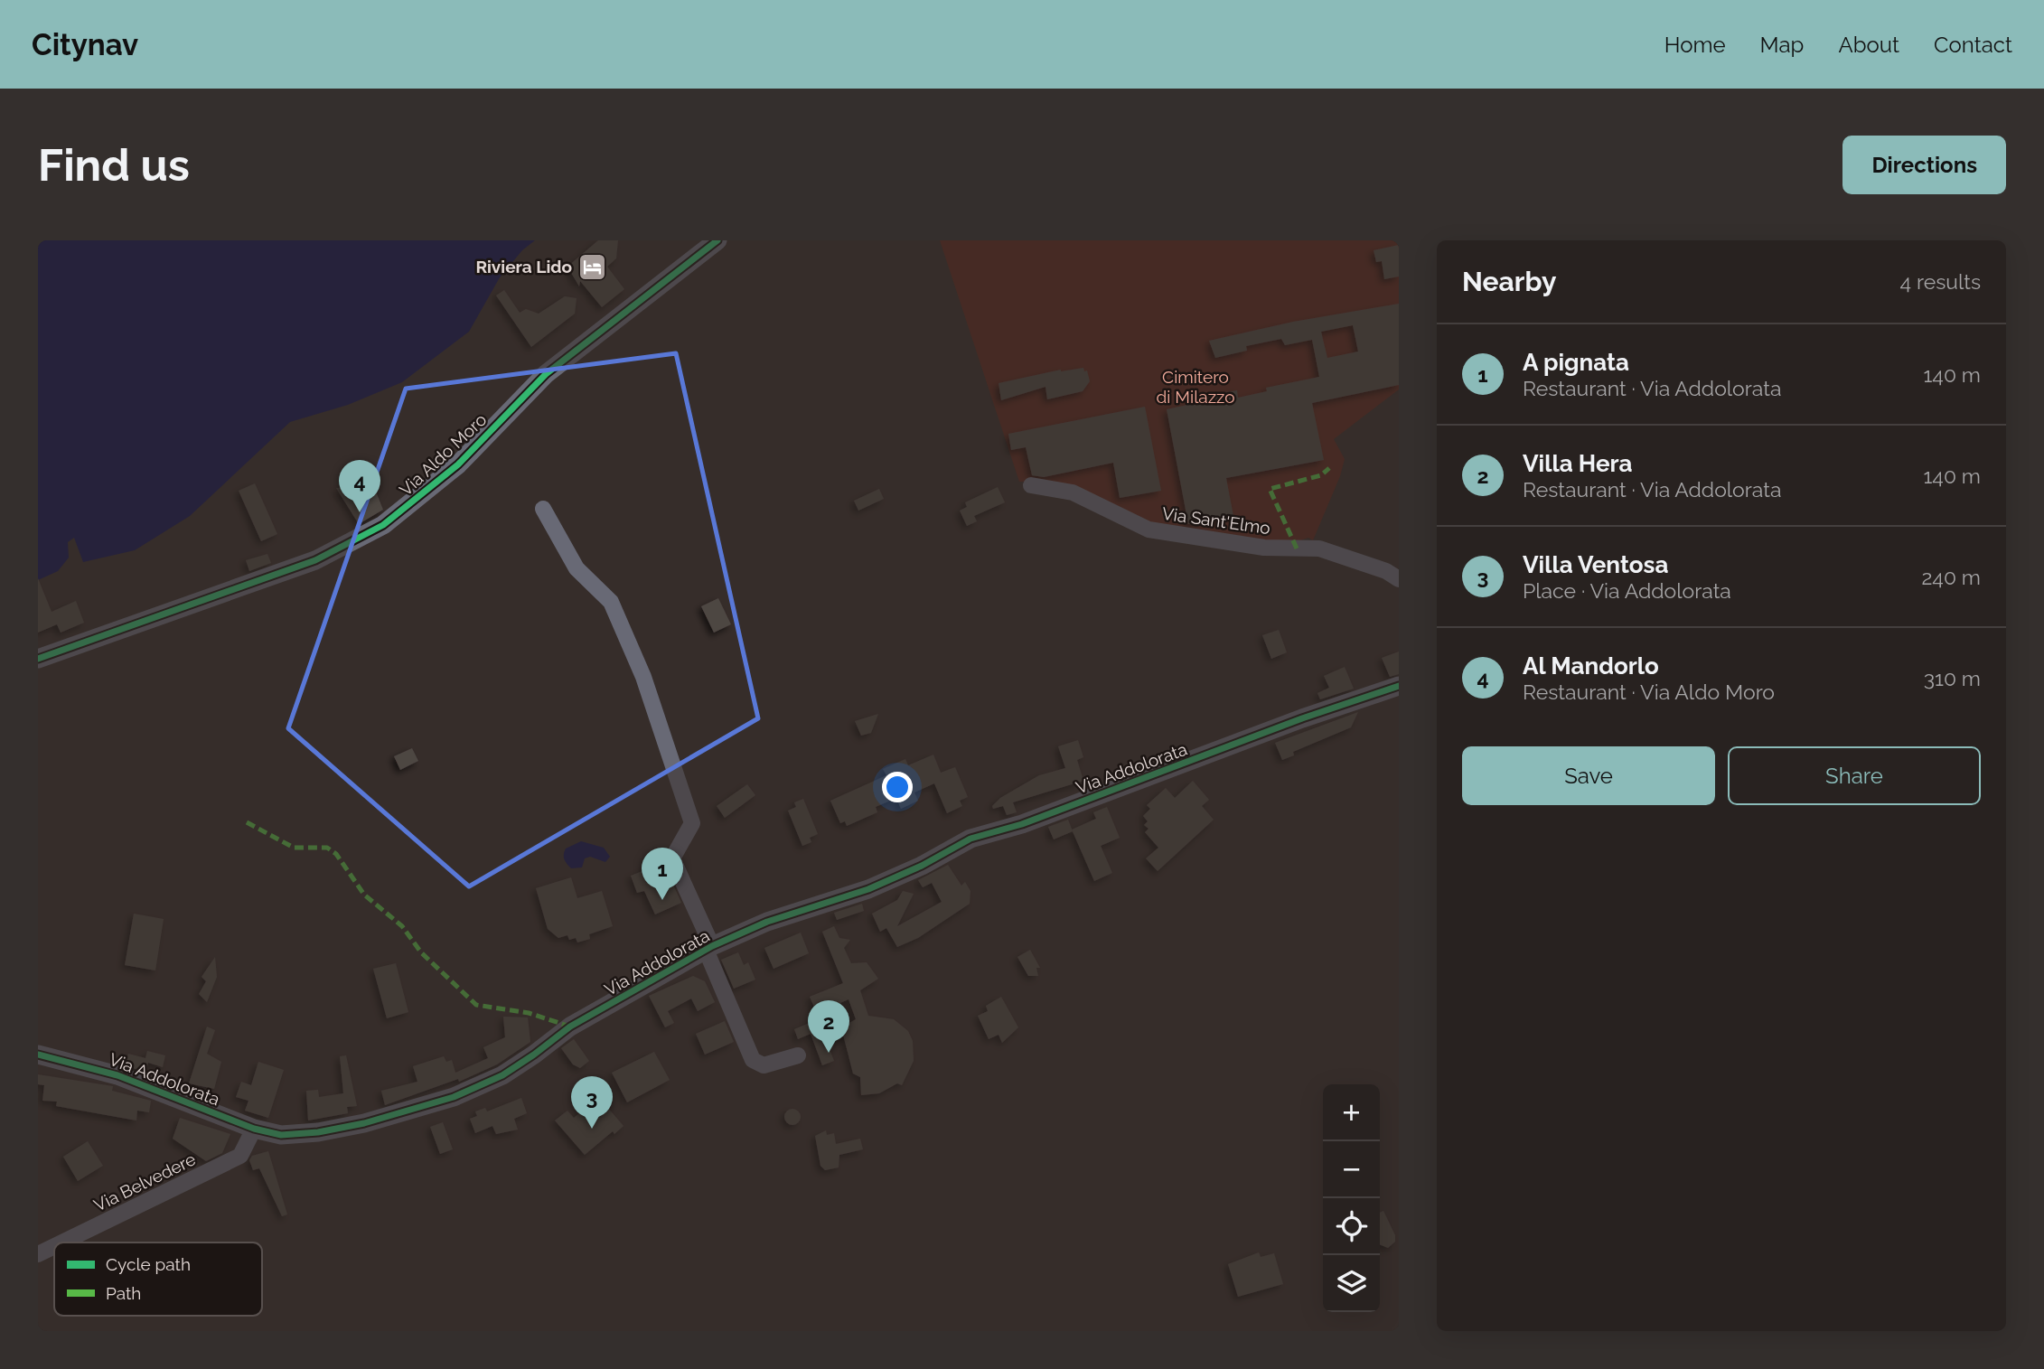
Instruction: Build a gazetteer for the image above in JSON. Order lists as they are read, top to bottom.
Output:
{
  "streets": {
    "street": [
      "Via Aldo Moro",
      "Via Sant'Elmo",
      "Via Addolorata",
      "Via Belvedere"
    ]
  },
  "crossings": [
    ["Via Addolorata", "Via Belvedere"]
  ],
  "parks": ["Cimitero di Milazzo"],
  "places": {
    "hotel": ["Riviera Lido"]
  },
  "legend": ["Cycle path", "Path"],
  "page": {
    "header": "Citynav",
    "nav": [
      "Home",
      "Map",
      "About",
      "Contact"
    ],
    "buttons": [
      "Directions",
      ["Save", "Share"]
    ],
    "title": "Find us",
    "heading": ["Nearby", "4 results"],
    "list": [
      {
        "mark": "1",
        "name": "A pignata",
        "note": "Restaurant · Via Addolorata",
        "value": "140 m"
      },
      {
        "mark": "2",
        "name": "Villa Hera",
        "note": "Restaurant · Via Addolorata",
        "value": "140 m"
      },
      {
        "mark": "3",
        "name": "Villa Ventosa",
        "note": "Place · Via Addolorata",
        "value": "240 m"
      },
      {
        "mark": "4",
        "name": "Al Mandorlo",
        "note": "Restaurant · Via Aldo Moro",
        "value": "310 m"
      }
    ],
    "pins": [
      "4",
      "1",
      "2",
      "3"
    ],
    "map_buttons": ["+", "−"]
  }
}
